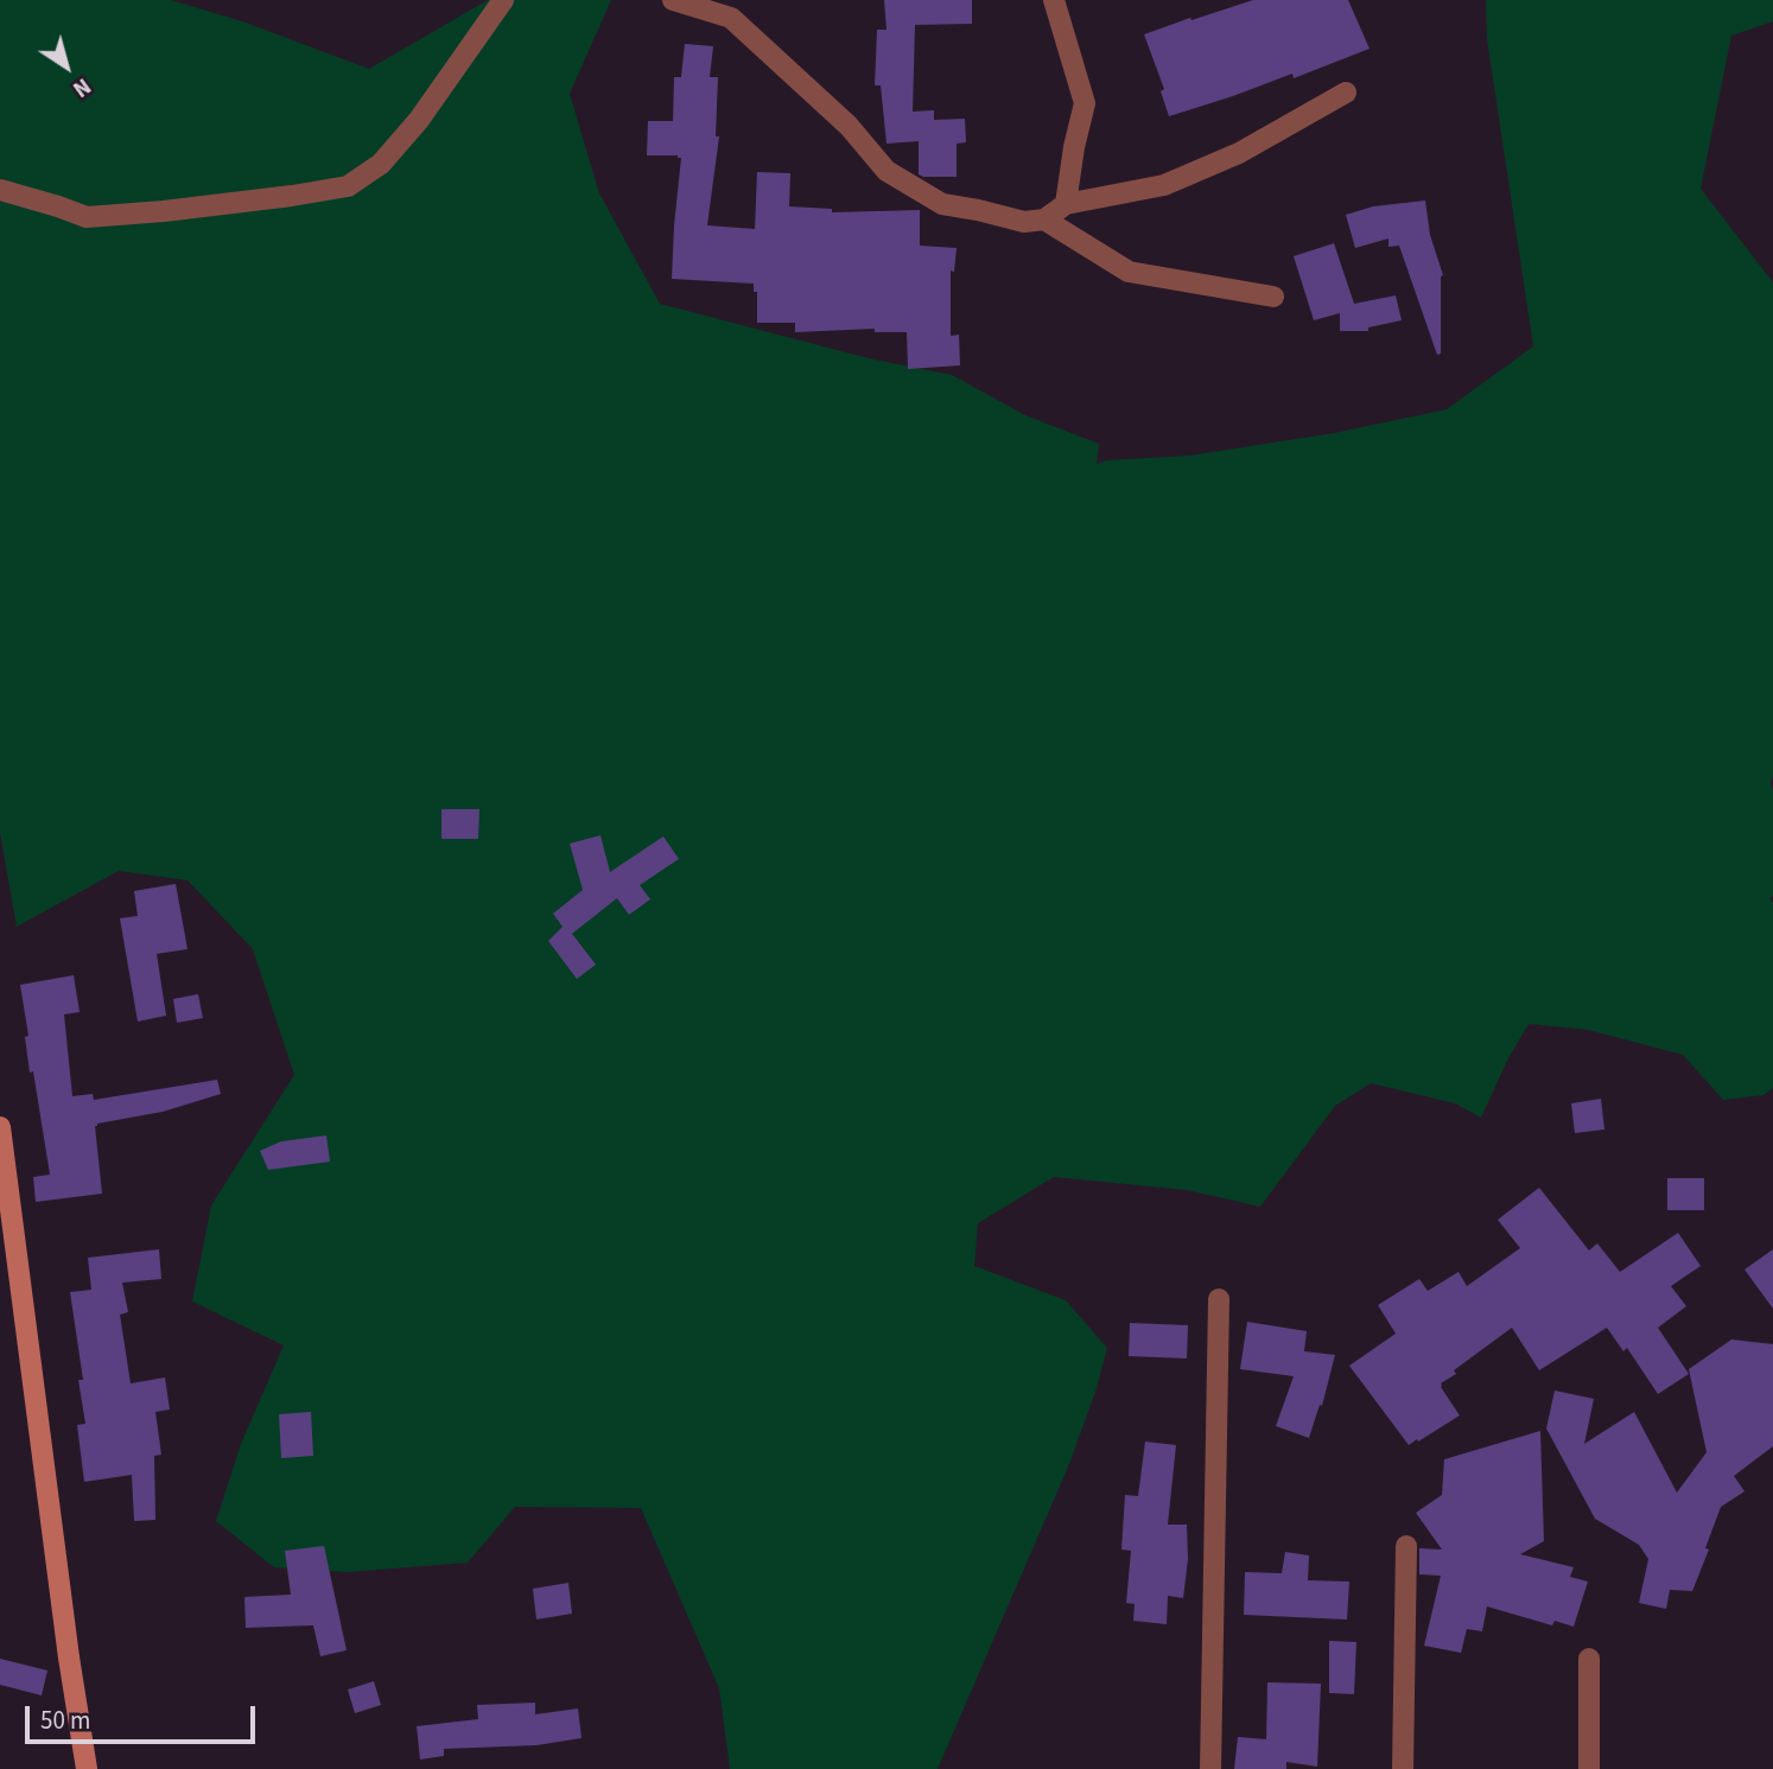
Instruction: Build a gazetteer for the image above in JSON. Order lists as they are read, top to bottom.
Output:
{
  "scale_bar": "50 m",
  "north": "bottom right"
}
